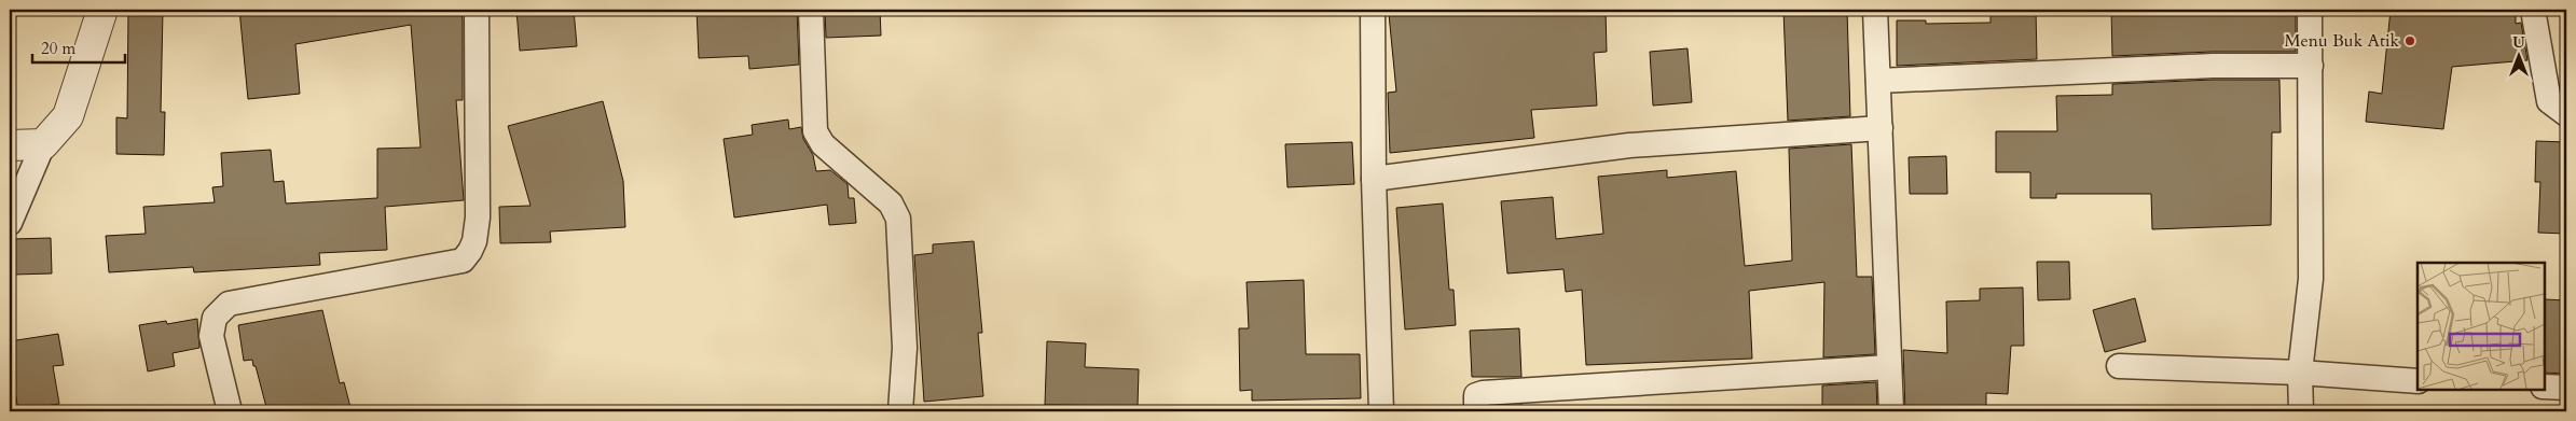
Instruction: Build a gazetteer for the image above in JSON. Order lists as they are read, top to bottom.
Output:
{
  "places": ["Menu Buk Atik"],
  "scale_bar": "20 m",
  "north": "top"
}
